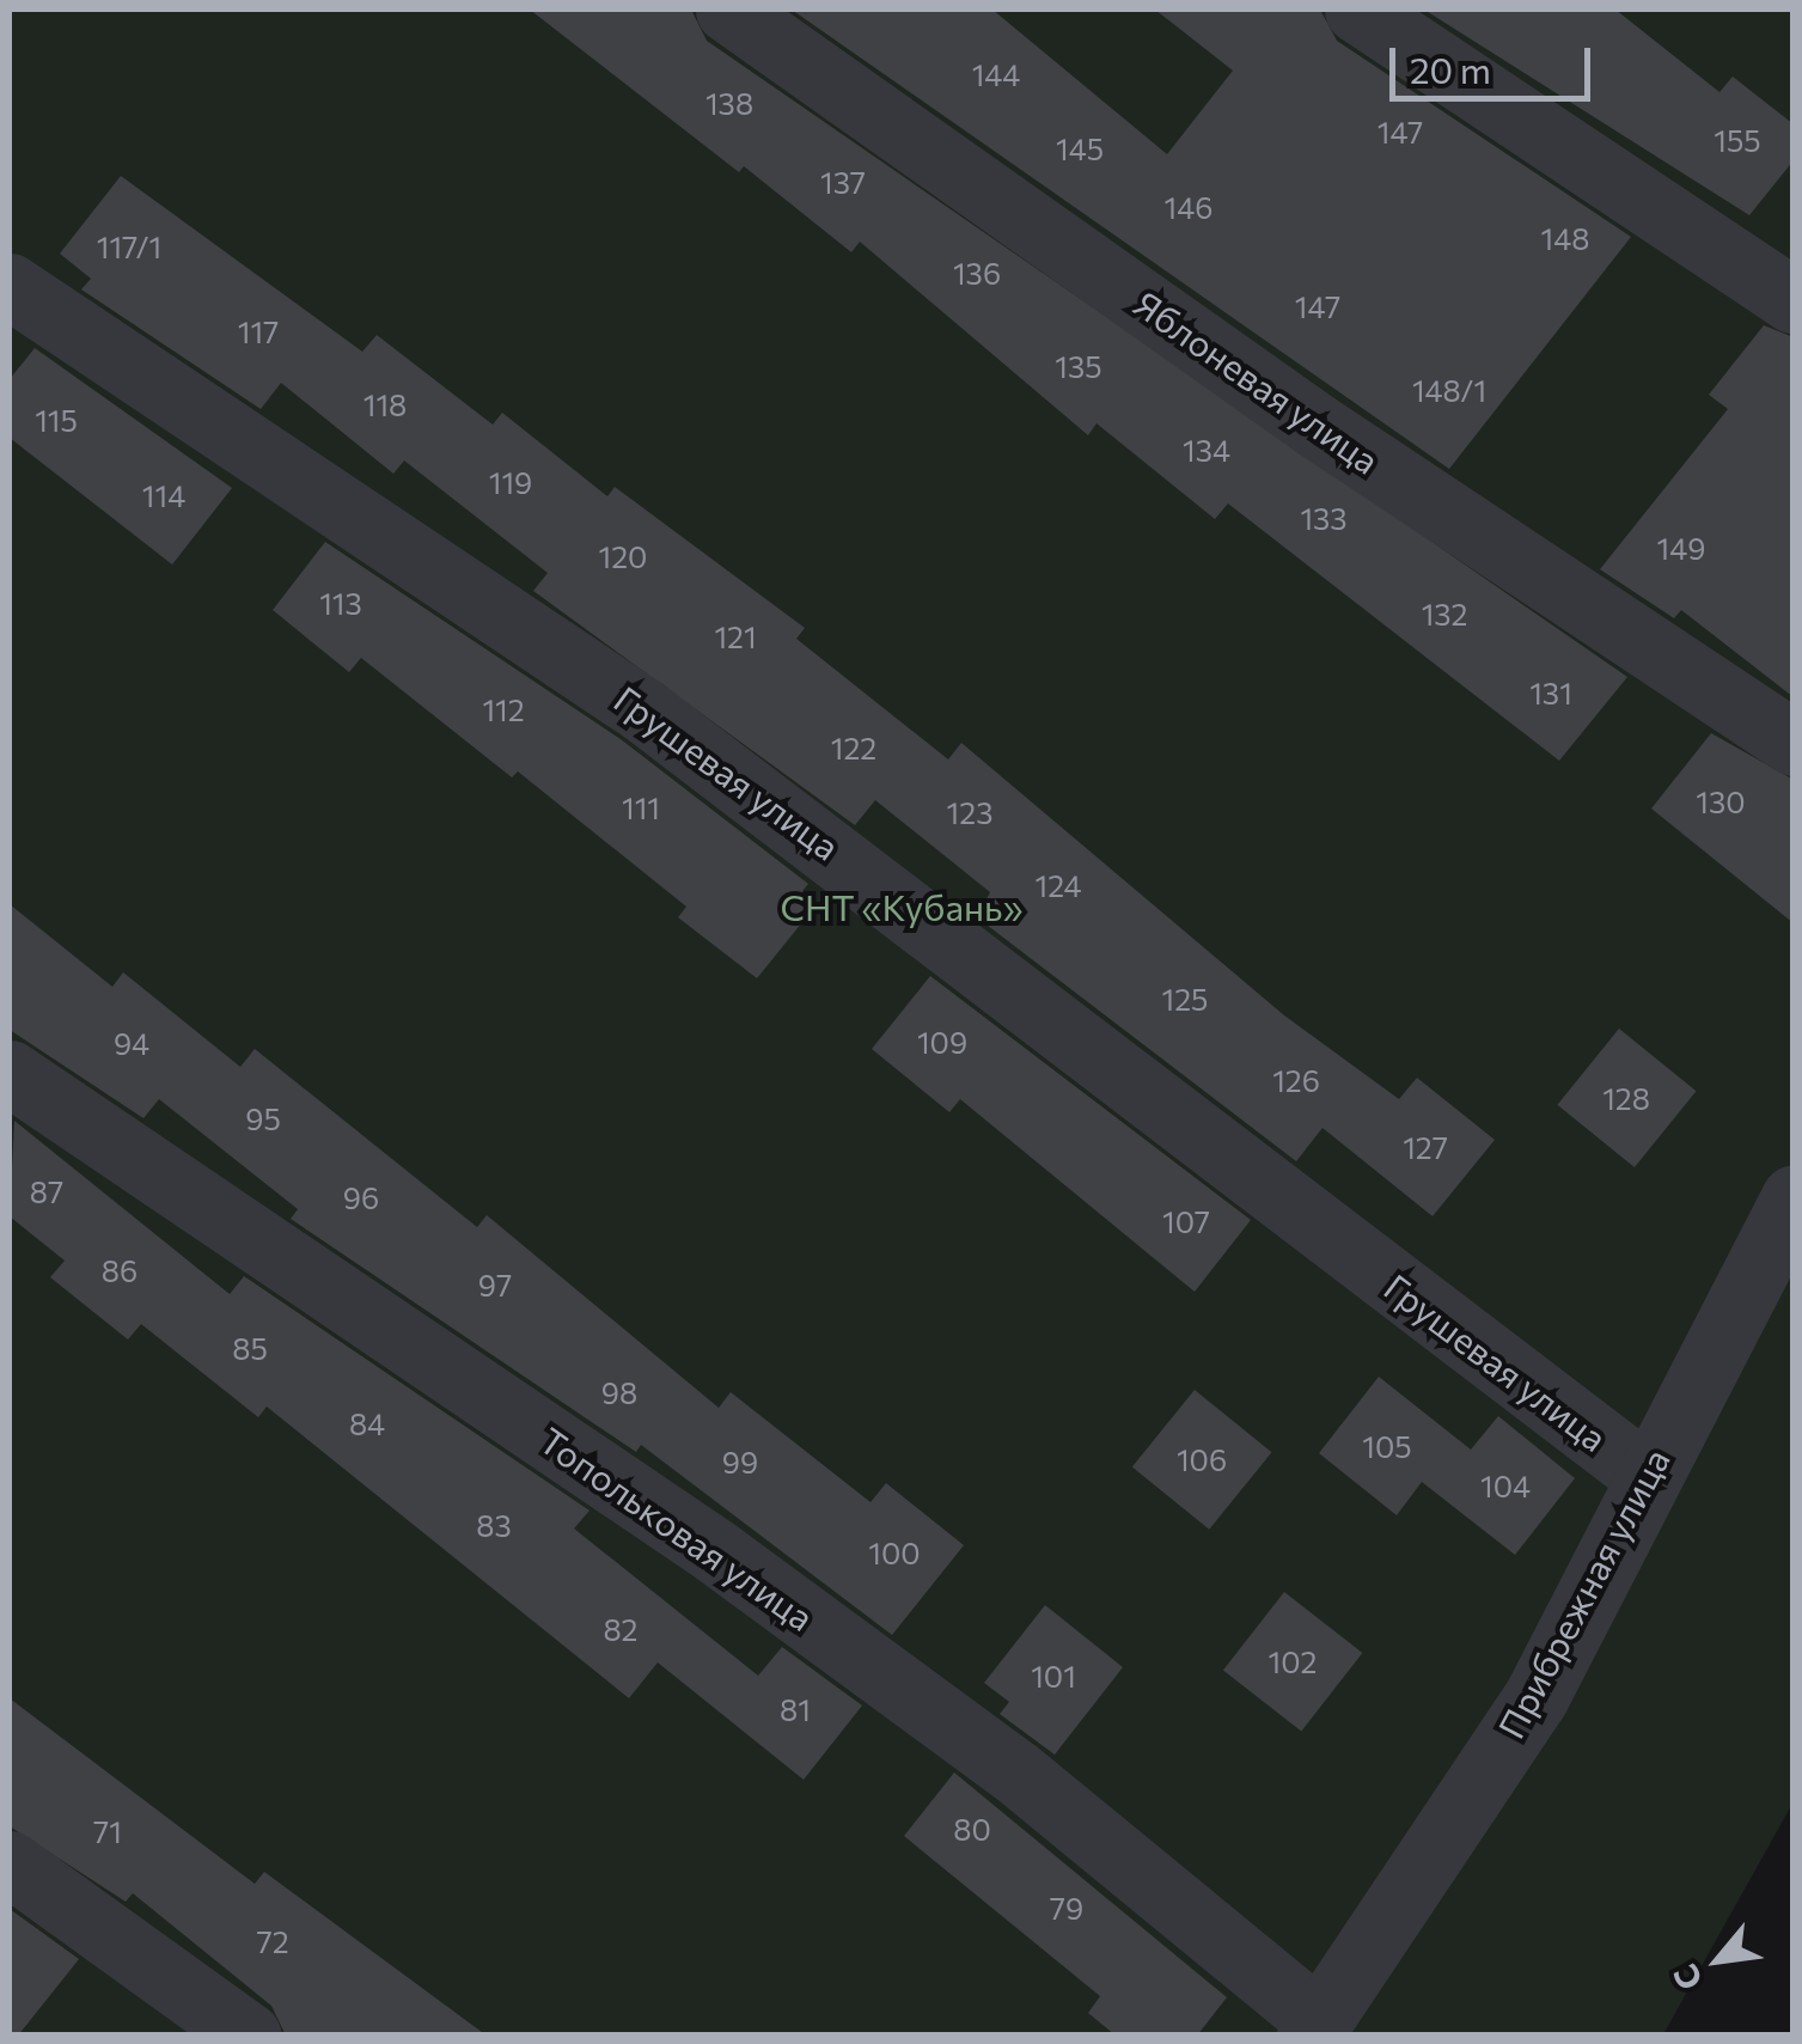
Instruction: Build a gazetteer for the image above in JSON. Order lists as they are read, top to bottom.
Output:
{
  "streets": {
    "street": [
      "Яблоневая улица",
      "Грушевая улица",
      "Топольковая улица",
      "Прибрежная улица"
    ]
  },
  "crossings": [
    ["Грушевая улица", "Прибрежная улица"],
    ["Топольковая улица", "Прибрежная улица"]
  ],
  "parks": ["СНТ «Кубань»"],
  "house_numbers": [
    "144",
    "138",
    "147",
    "155",
    "145",
    "137",
    "146",
    "148",
    "117/1",
    "136",
    "147",
    "117",
    "135",
    "148/1",
    "118",
    "115",
    "134",
    "119",
    "114",
    "133",
    "149",
    "120",
    "113",
    "132",
    "121",
    "131",
    "112",
    "122",
    "130",
    "111",
    "123",
    "124",
    "125",
    "109",
    "94",
    "126",
    "128",
    "95",
    "127",
    "87",
    "96",
    "107",
    "86",
    "97",
    "85",
    "98",
    "84",
    "105",
    "106",
    "99",
    "104",
    "83",
    "100",
    "82",
    "102",
    "101",
    "81",
    "80",
    "71",
    "79",
    "72"
  ],
  "scale_bar": "20 m",
  "north": "bottom left"
}
